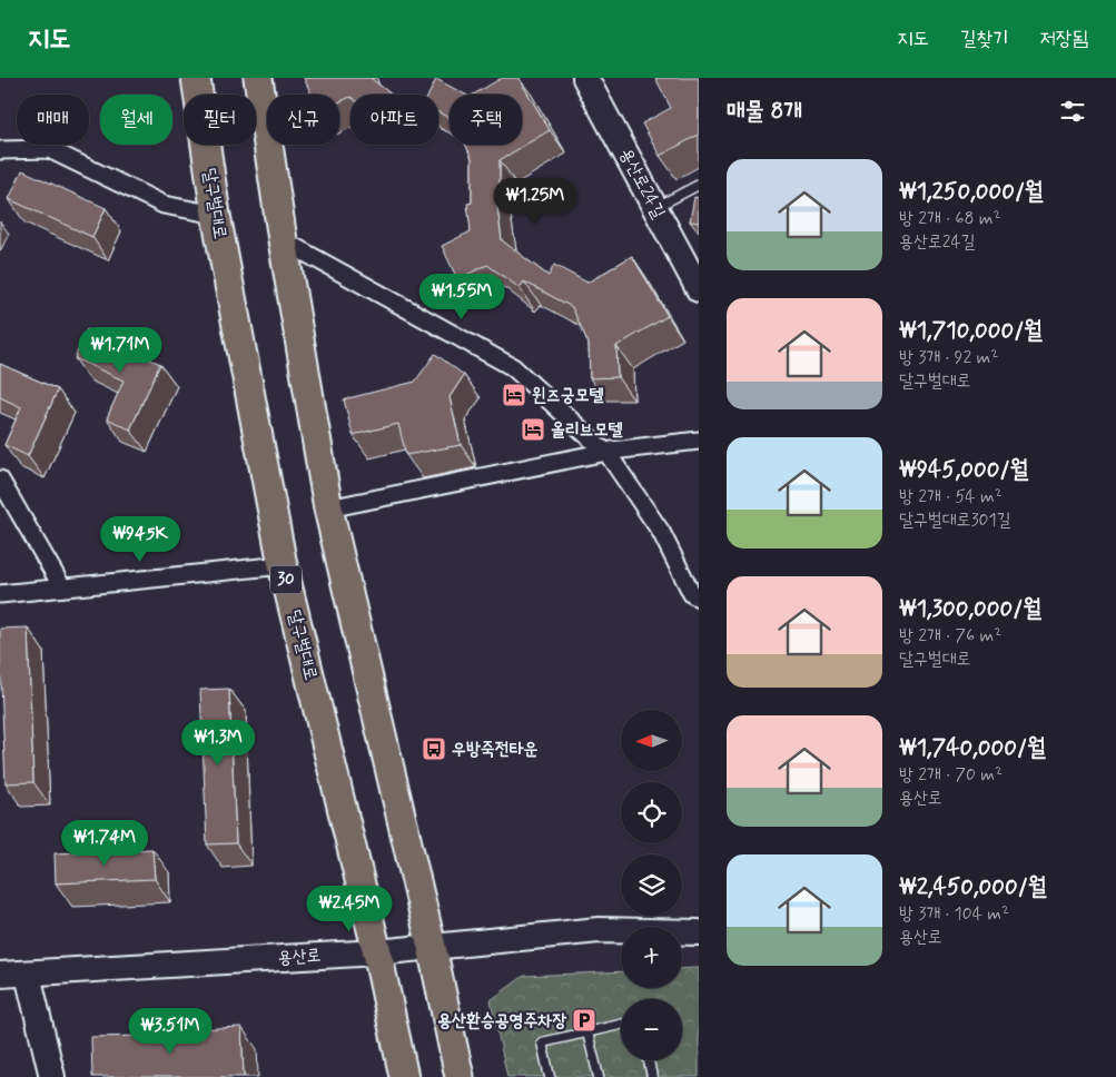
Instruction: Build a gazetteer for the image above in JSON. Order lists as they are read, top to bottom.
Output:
{
  "streets": {
    "main road": [
      "용산로24길",
      "달구벌대로",
      "30",
      "용산로"
    ]
  },
  "crossings": [
    ["달구벌대로", "용산로"]
  ],
  "places": {
    "hotel": ["윈즈궁모텔", "올리브모텔"],
    "bus stop": ["우방죽전타운"],
    "parking": ["용산환승공영주차장"]
  },
  "north": "left",
  "page": {
    "header": "지도",
    "nav": ["지도", "길찾기", "저장됨"],
    "heading": "매물 8개",
    "chip": [
      "매매",
      "월세",
      "필터",
      "신규",
      "아파트",
      "주택"
    ],
    "list": [
      {
        "name": "₩1,250,000/월",
        "note": "방 2개 · 68 m² · 용산로24길"
      },
      {
        "name": "₩1,710,000/월",
        "note": "방 3개 · 92 m² · 달구벌대로"
      },
      {
        "name": "₩945,000/월",
        "note": "방 2개 · 54 m² · 달구벌대로301길"
      },
      {
        "name": "₩1,300,000/월",
        "note": "방 2개 · 76 m² · 달구벌대로"
      },
      {
        "name": "₩1,740,000/월",
        "note": "방 2개 · 70 m² · 용산로"
      },
      {
        "name": "₩2,450,000/월",
        "note": "방 3개 · 104 m² · 용산로"
      }
    ],
    "price": [
      "₩1.25M",
      "₩1.55M",
      "₩1.71M",
      "₩945K",
      "₩1.3M",
      "₩1.74M",
      "₩2.45M",
      "₩3.51M"
    ],
    "map_buttons": ["+", "−"]
  }
}
